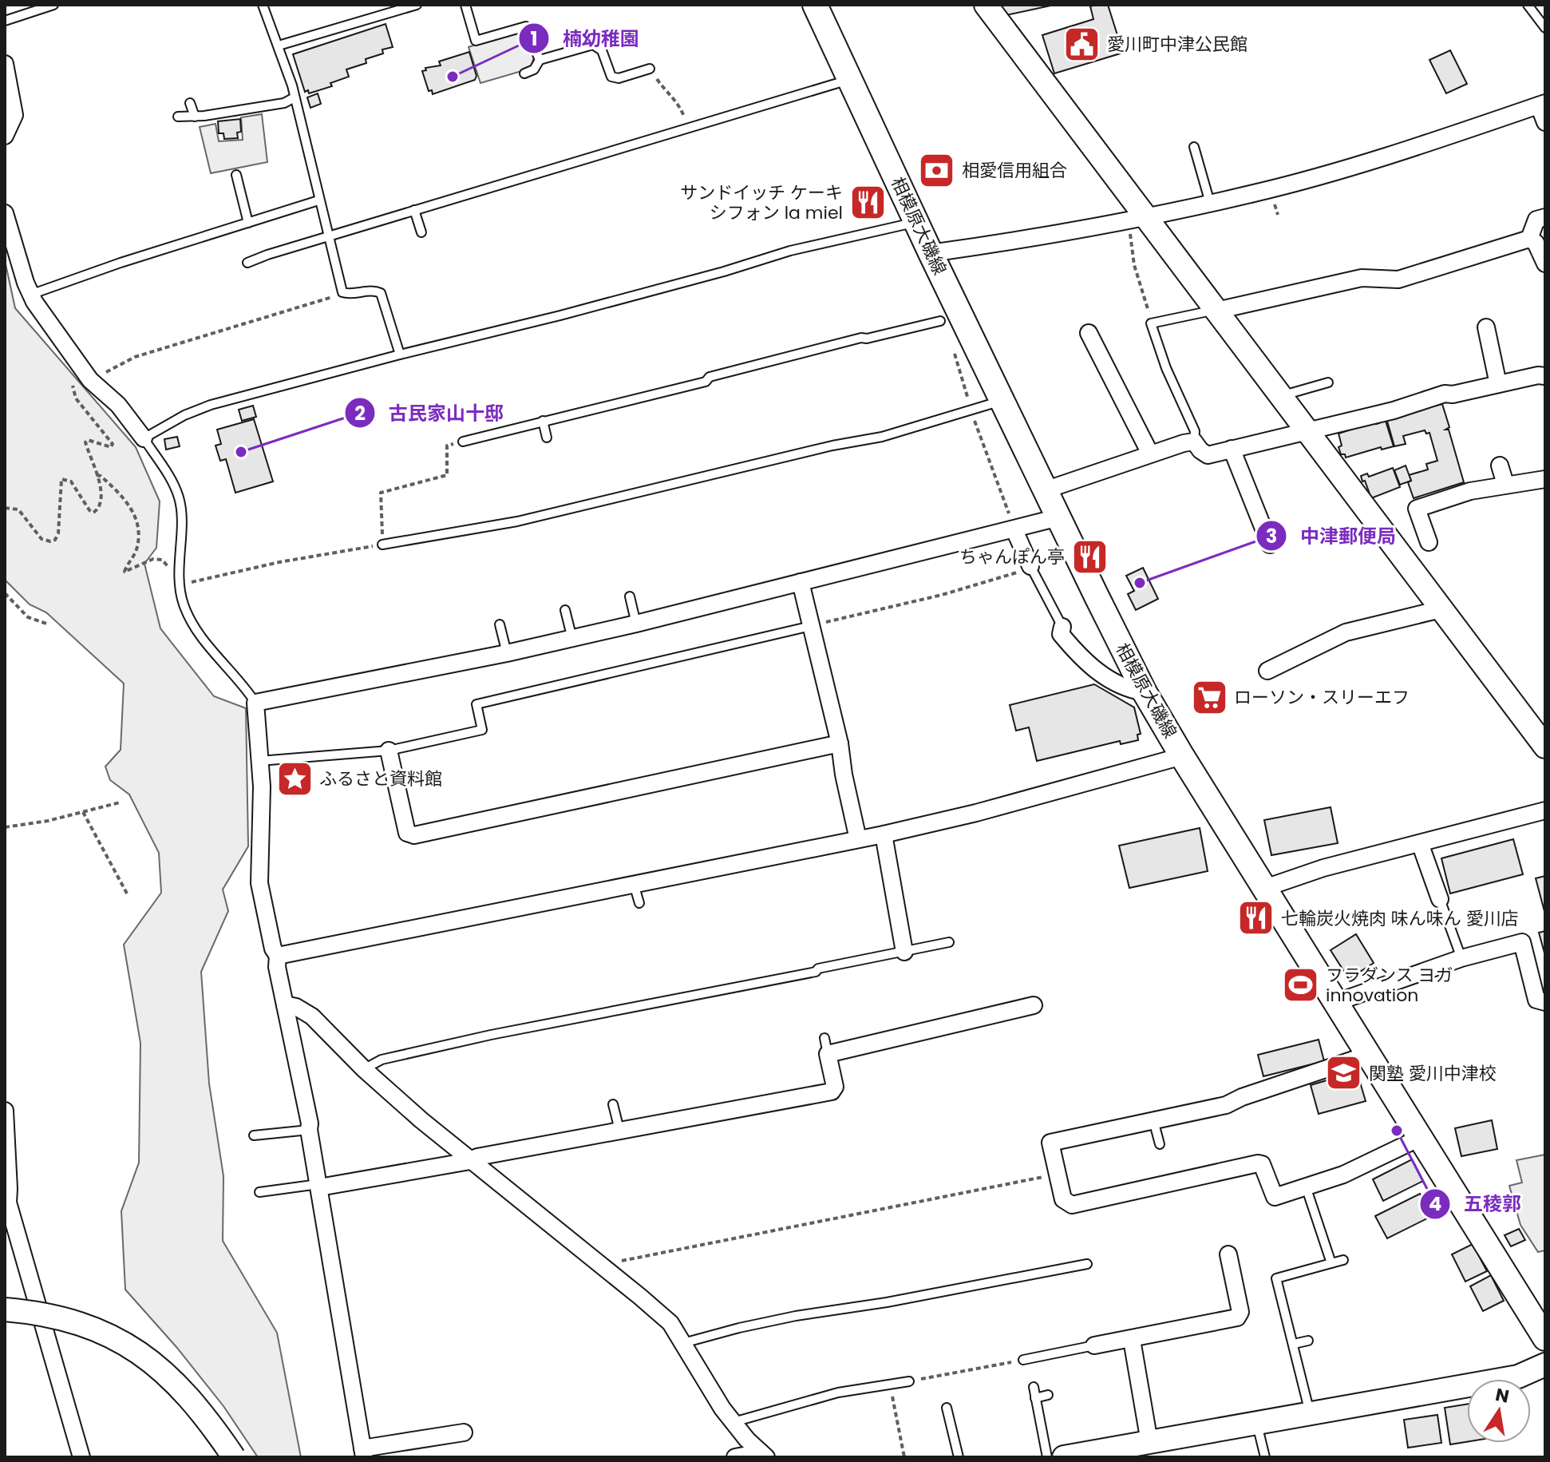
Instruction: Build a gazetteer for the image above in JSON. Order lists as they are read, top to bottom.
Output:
{
  "streets": {
    "main road": ["相模原大磯線"]
  },
  "places": {
    "public building": ["愛川町中津公民館"],
    "other": [
      "楠幼稚園",
      "古民家山十邸",
      "中津郵便局",
      "五稜郭"
    ],
    "bank": ["相愛信用組合"],
    "restaurant": ["サンドイッチ ケーキ シフォン la miel", "ちゃんぽん亭", "七輪炭火焼肉 味ん味ん 愛川店"],
    "supermarket": ["ローソン・スリーエフ"],
    "place": ["ふるさと資料館"],
    "sports": ["フラダンス ヨガ innovation"],
    "school or university": ["関塾 愛川中津校"]
  },
  "north": "top"
}
